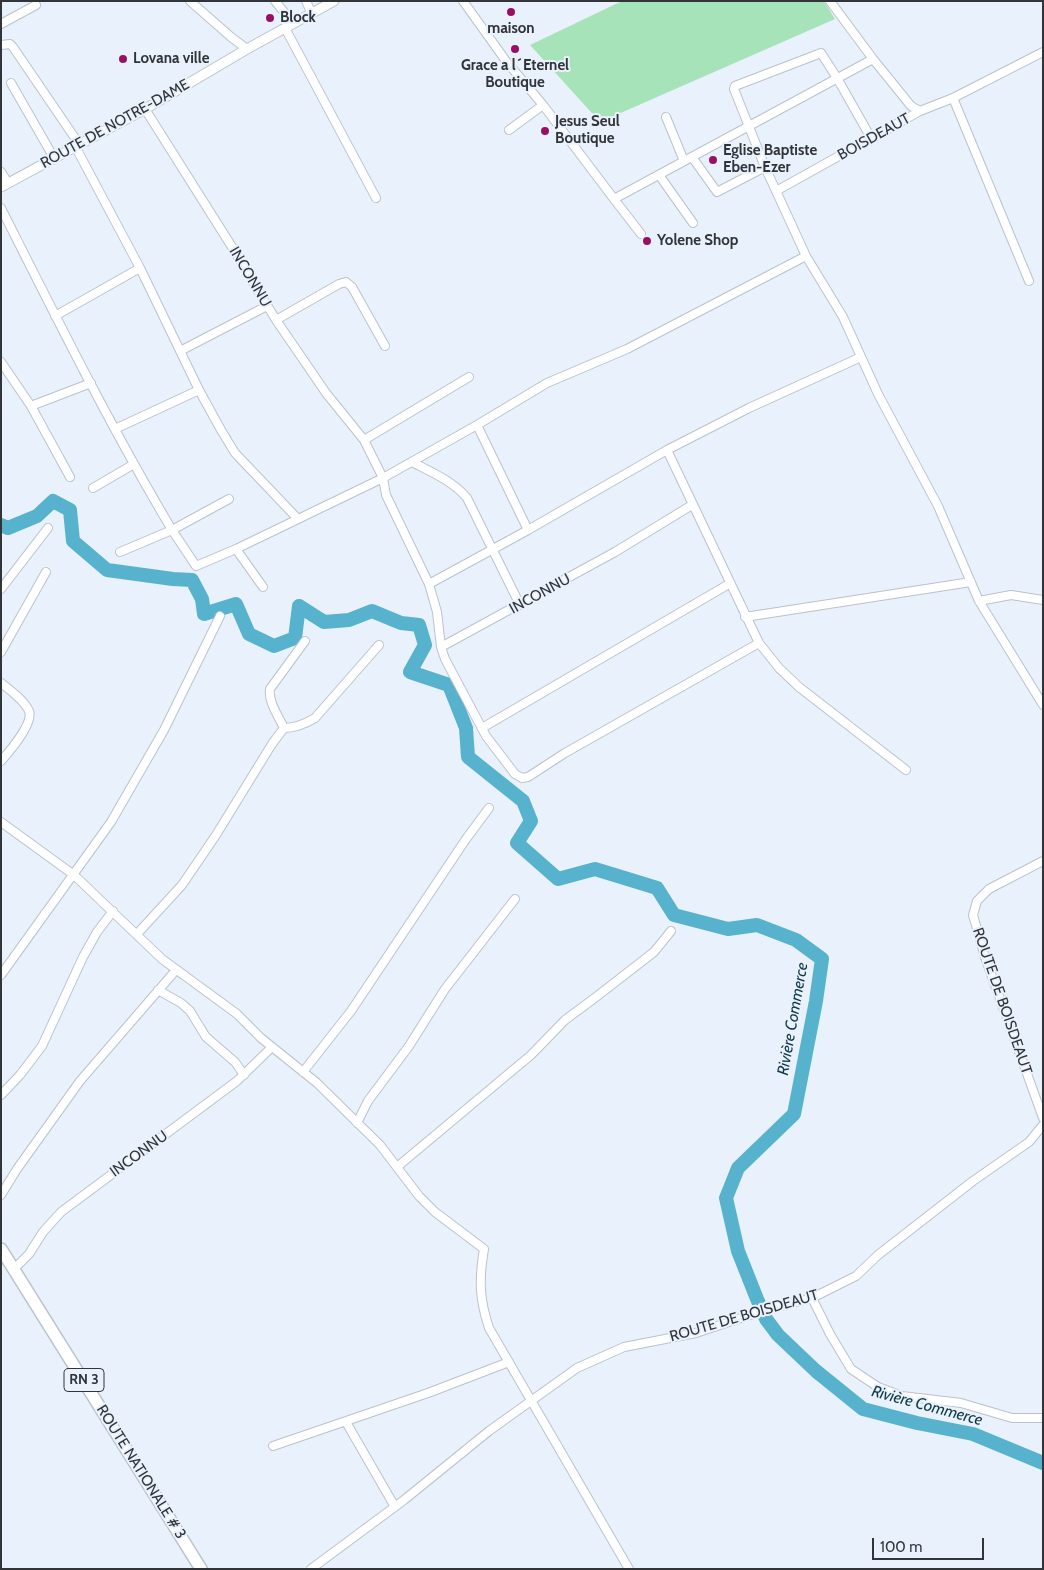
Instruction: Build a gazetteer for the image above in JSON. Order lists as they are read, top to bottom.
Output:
{
  "streets": {
    "main road": ["RN 3", "ROUTE NATIONALE # 3"],
    "street": [
      "ROUTE DE NOTRE-DAME",
      "BOISDEAUT",
      "INCONNU",
      "ROUTE DE BOISDEAUT"
    ]
  },
  "crossings": [
    ["ROUTE DE NOTRE-DAME", "INCONNU"],
    ["INCONNU", "ROUTE NATIONALE # 3"]
  ],
  "water": ["Rivière Commerce"],
  "places": [
    "maison",
    "Block",
    "Grace a l´Eternel Boutique",
    "Lovana ville",
    "Jesus Seul Boutique",
    "Eglise Baptiste Eben-Ezer",
    "Yolene Shop"
  ],
  "scale_bar": "100 m"
}
